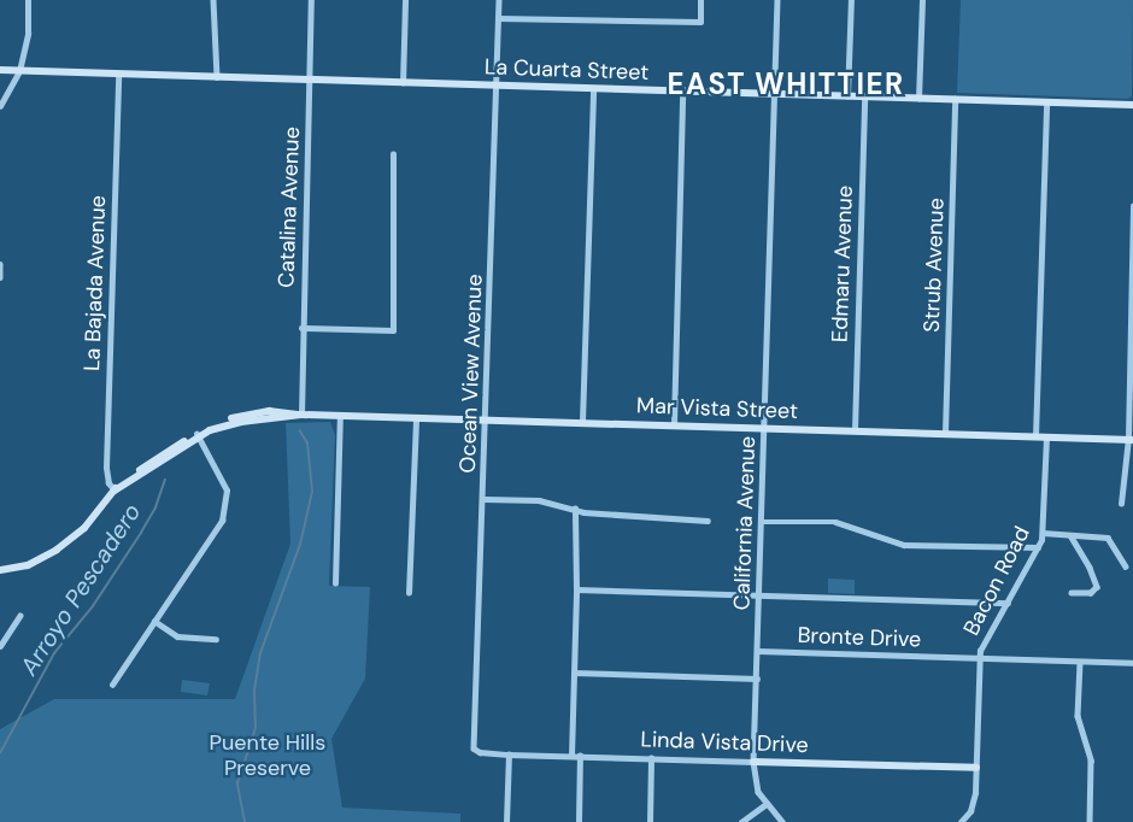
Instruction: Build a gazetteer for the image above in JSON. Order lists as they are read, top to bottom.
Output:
{
  "streets": {
    "street": [
      "La Cuarta Street",
      "Catalina Avenue",
      "Edmaru Avenue",
      "Strub Avenue",
      "La Bajada Avenue",
      "Ocean View Avenue",
      "Mar Vista Street",
      "California Avenue",
      "Bacon Road",
      "Bronte Drive",
      "Linda Vista Drive"
    ]
  },
  "crossings": [
    ["La Cuarta Street", "Catalina Avenue"],
    ["La Cuarta Street", "Edmaru Avenue"],
    ["La Cuarta Street", "Strub Avenue"],
    ["La Cuarta Street", "La Bajada Avenue"],
    ["La Cuarta Street", "Ocean View Avenue"],
    ["La Cuarta Street", "California Avenue"],
    ["Catalina Avenue", "Mar Vista Street"],
    ["Edmaru Avenue", "Mar Vista Street"],
    ["Strub Avenue", "Mar Vista Street"],
    ["La Bajada Avenue", "Mar Vista Street"],
    ["Ocean View Avenue", "Mar Vista Street"],
    ["Ocean View Avenue", "Linda Vista Drive"],
    ["Mar Vista Street", "California Avenue"],
    ["Mar Vista Street", "Bacon Road"],
    ["California Avenue", "Bronte Drive"],
    ["California Avenue", "Linda Vista Drive"],
    ["Bacon Road", "Bronte Drive"],
    ["Bacon Road", "Linda Vista Drive"]
  ],
  "districts": ["EAST WHITTIER"],
  "water": ["Arroyo Pescadero"],
  "parks": ["Puente Hills Preserve"]
}
